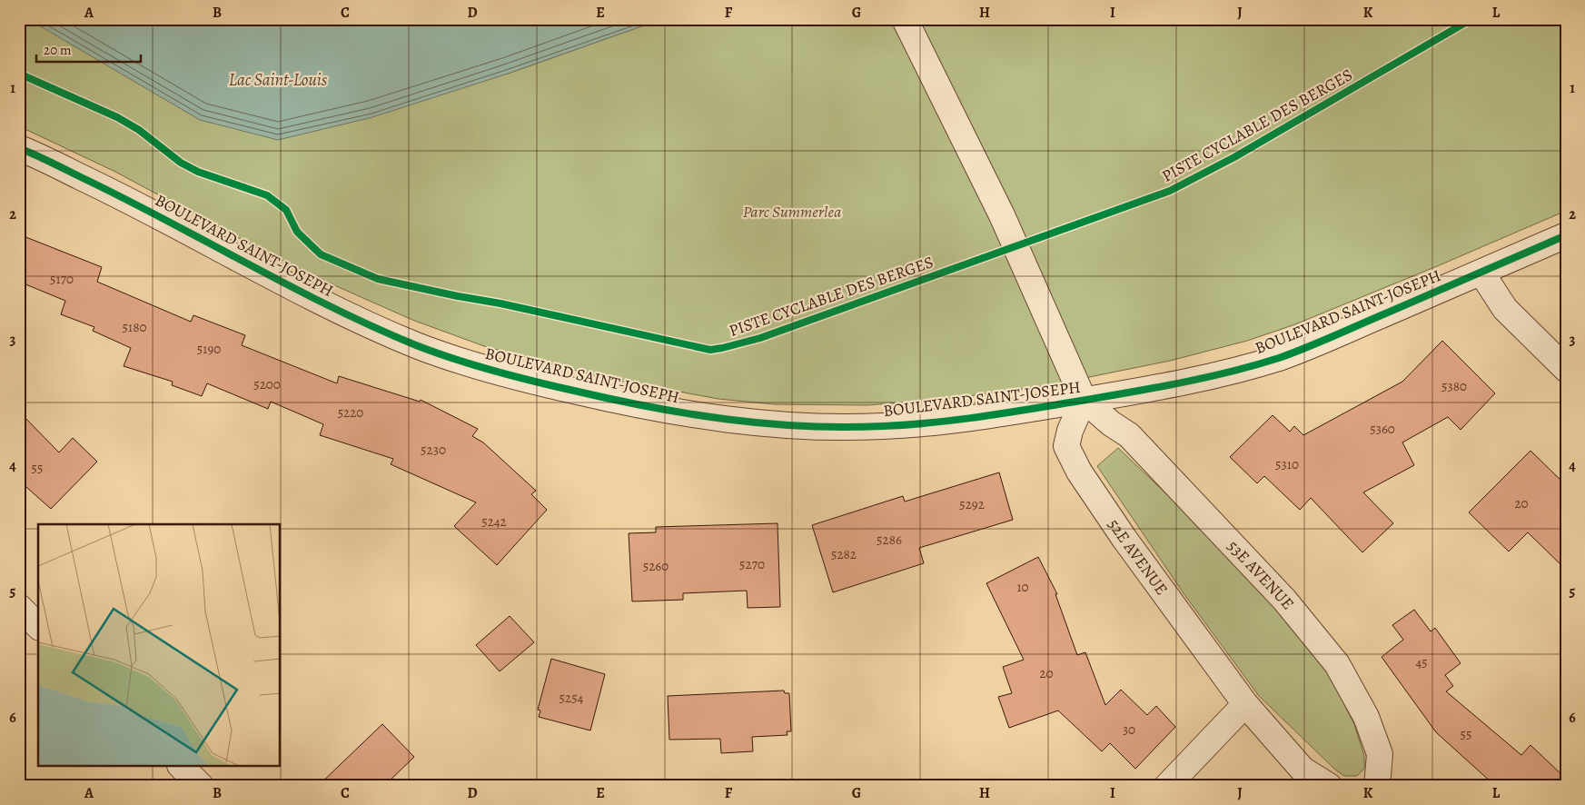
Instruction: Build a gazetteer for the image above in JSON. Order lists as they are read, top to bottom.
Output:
{
  "streets": {
    "street": ["BOULEVARD SAINT-JOSEPH", "52E AVENUE", "53E AVENUE"],
    "cycle path": ["PISTE CYCLABLE DES BERGES"]
  },
  "crossings": [
    ["BOULEVARD SAINT-JOSEPH", "52E AVENUE"],
    ["BOULEVARD SAINT-JOSEPH", "53E AVENUE"],
    ["52E AVENUE", "53E AVENUE"]
  ],
  "water": ["Lac Saint-Louis"],
  "parks": ["Parc Summerlea"],
  "house_numbers": [
    "5170",
    "5180",
    "5190",
    "5200",
    "5380",
    "5220",
    "5360",
    "5230",
    "5310",
    "55",
    "20",
    "5292",
    "5242",
    "5286",
    "5282",
    "5270",
    "5260",
    "10",
    "45",
    "20",
    "5254",
    "30",
    "55"
  ],
  "scale_bar": "20 m",
  "grid": {
    "columns": [
      "A",
      "B",
      "C",
      "D",
      "E",
      "F",
      "G",
      "H",
      "I",
      "J",
      "K",
      "L"
    ],
    "rows": [
      "1",
      "2",
      "3",
      "4",
      "5",
      "6"
    ]
  }
}
